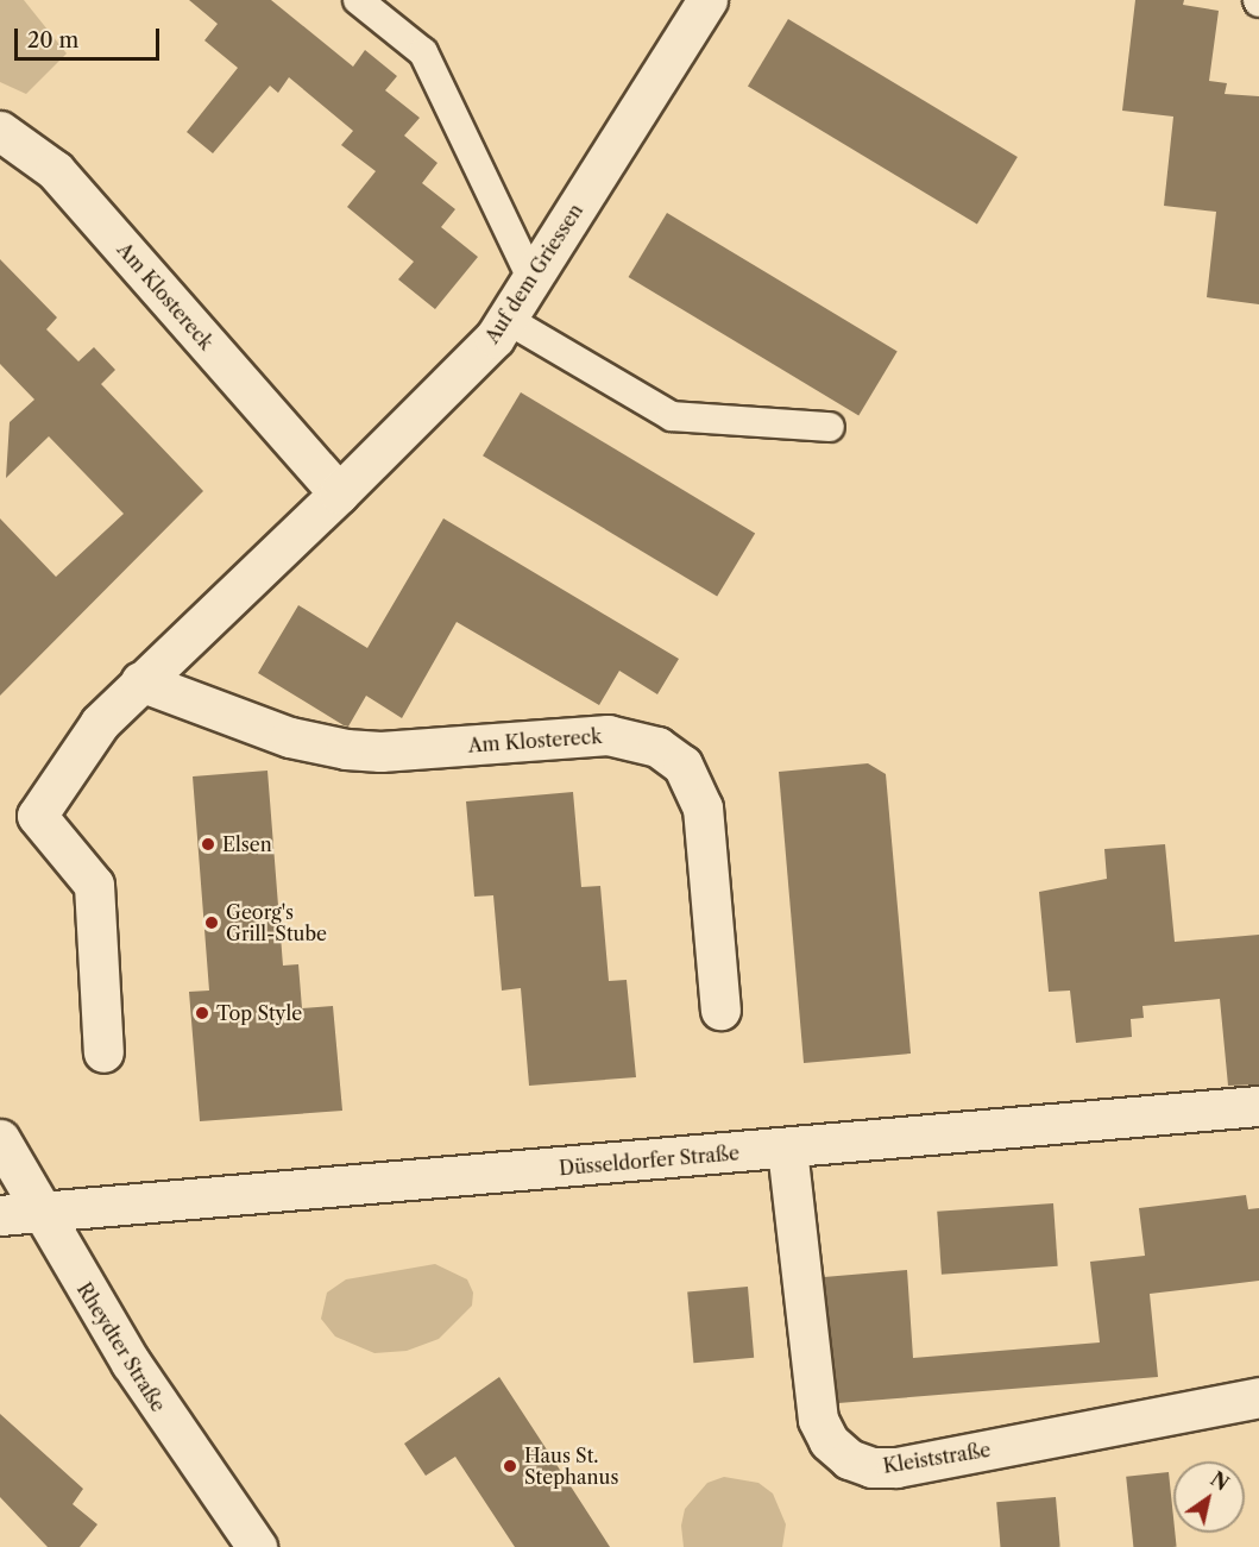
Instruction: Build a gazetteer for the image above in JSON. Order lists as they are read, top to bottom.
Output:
{
  "streets": {
    "street": [
      "Auf dem Griessen",
      "Am Klostereck",
      "Düsseldorfer Straße",
      "Rheydter Straße",
      "Kleiststraße"
    ]
  },
  "crossings": [
    ["Auf dem Griessen", "Am Klostereck"],
    ["Düsseldorfer Straße", "Rheydter Straße"],
    ["Düsseldorfer Straße", "Kleiststraße"]
  ],
  "places": [
    "Elsen",
    "Georg's Grill-Stube",
    "Top Style",
    "Haus St. Stephanus"
  ],
  "scale_bar": "20 m",
  "north": "top right"
}
